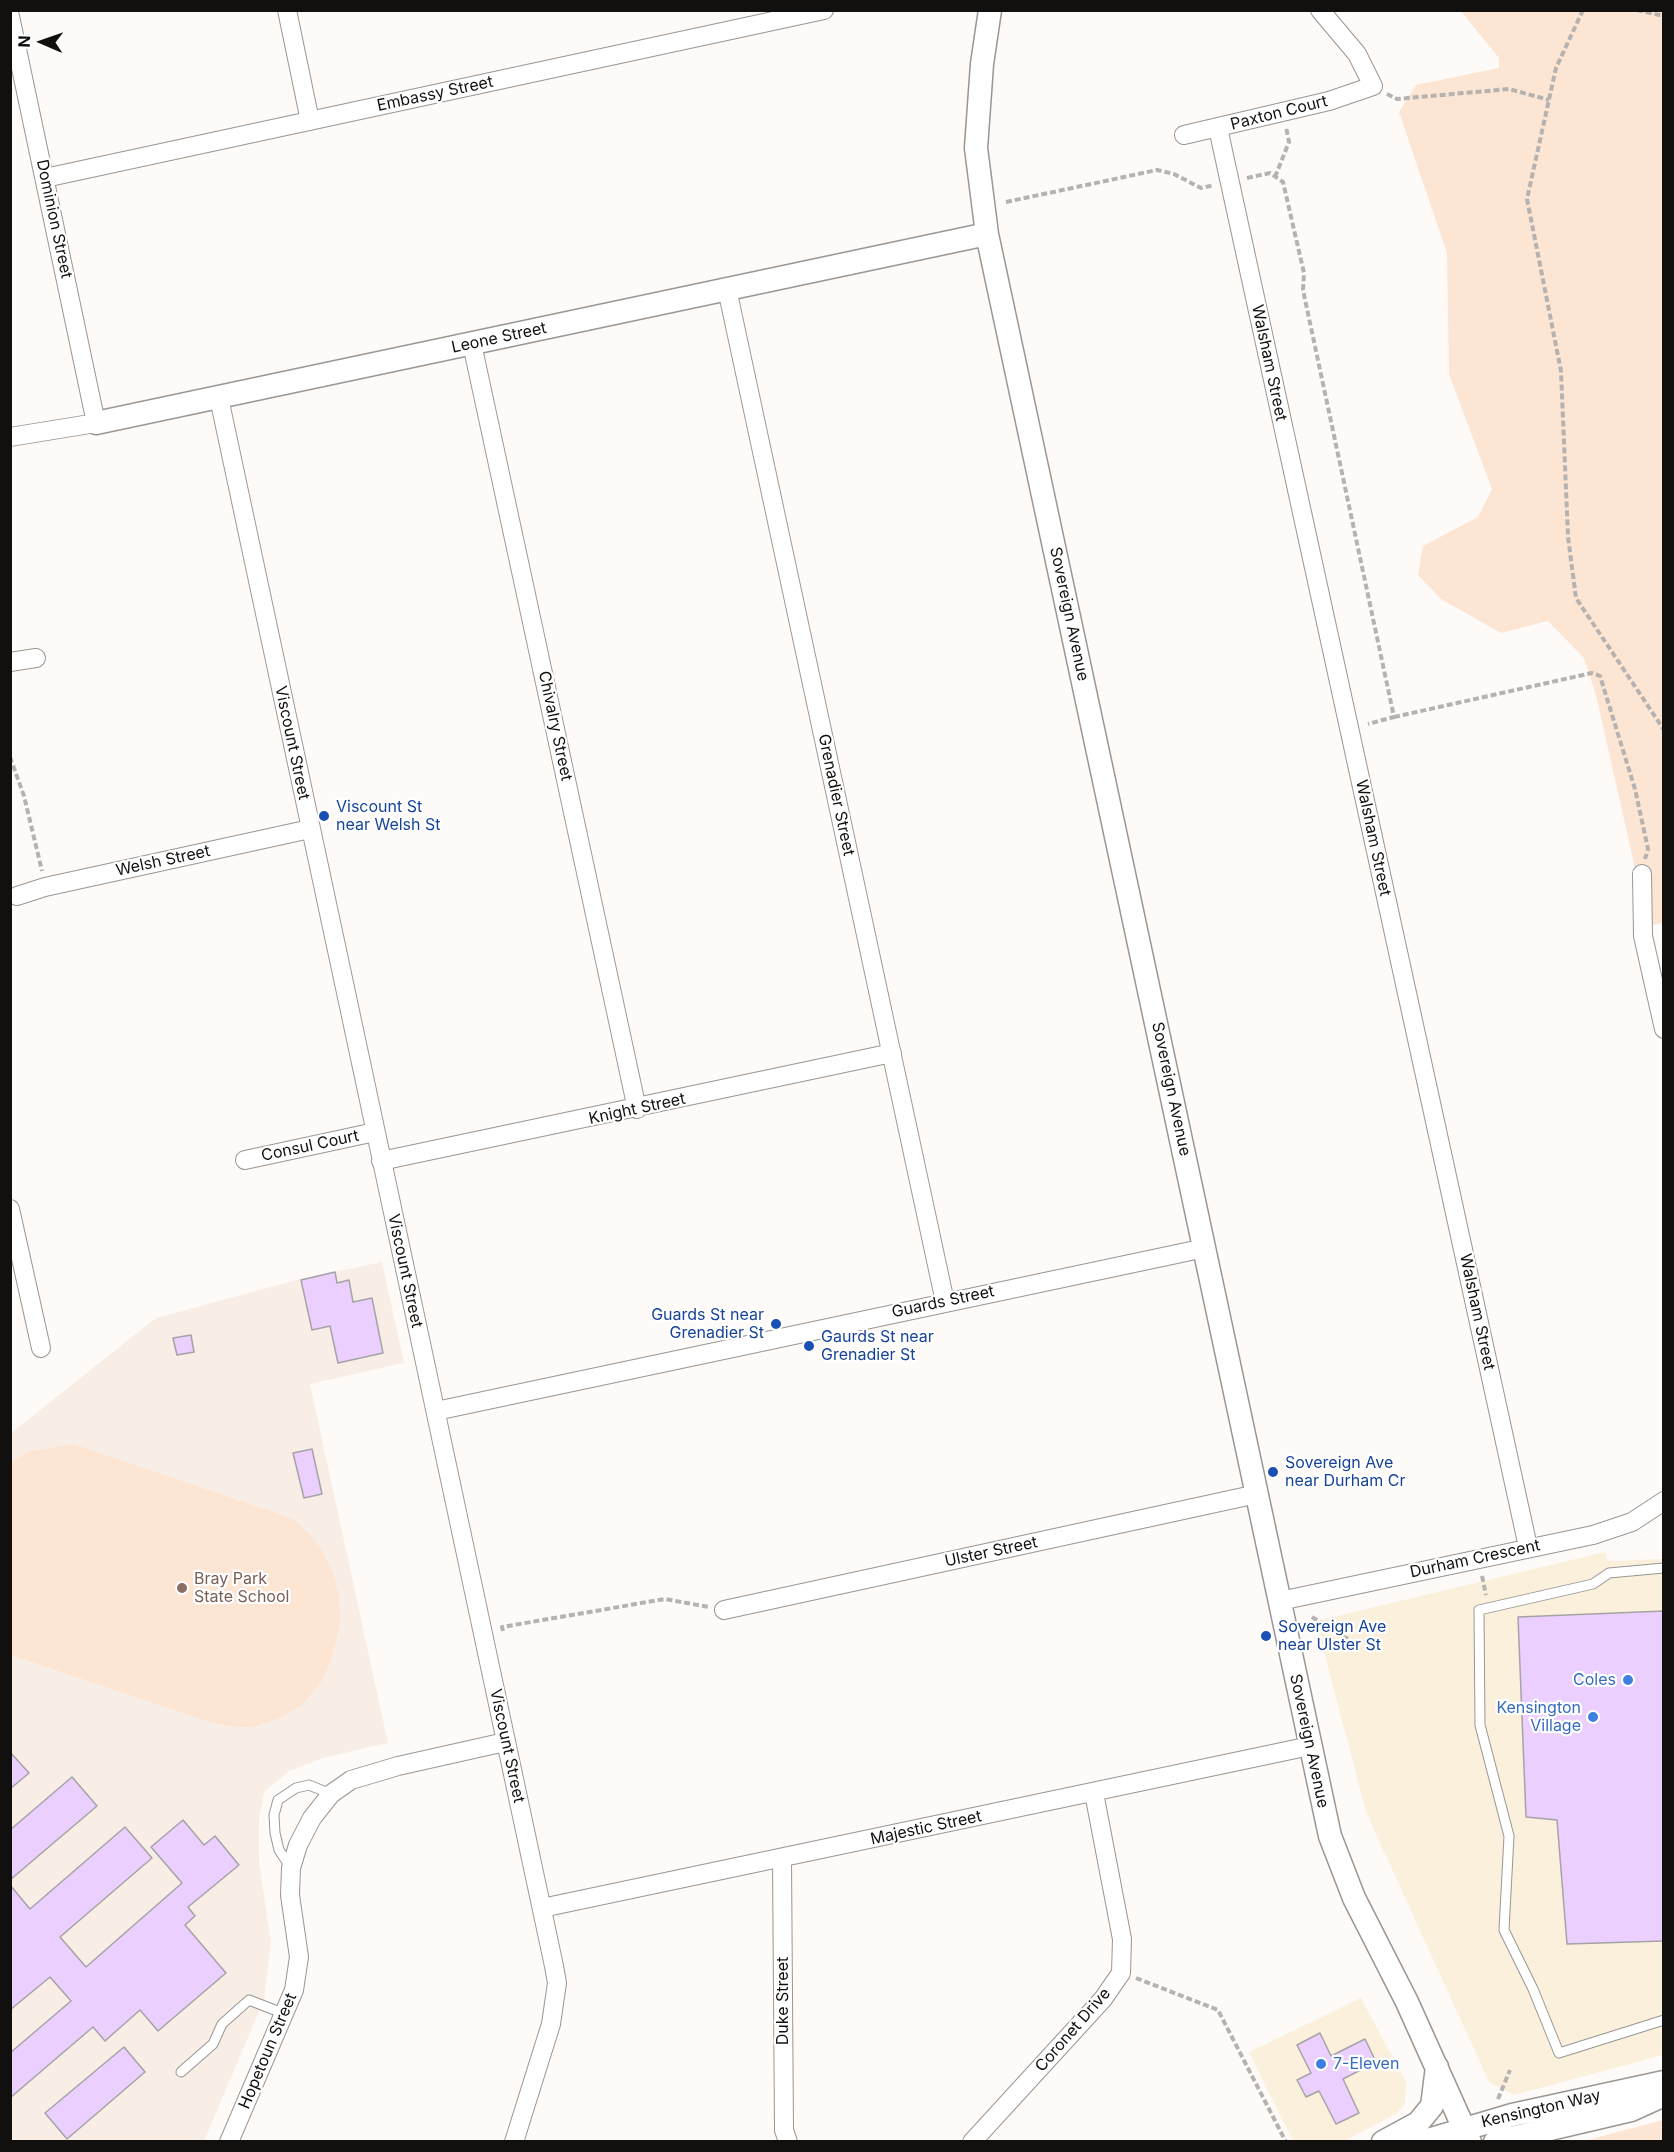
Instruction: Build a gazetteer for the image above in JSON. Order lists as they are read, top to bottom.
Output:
{
  "streets": {
    "street": [
      "Embassy Street",
      "Paxton Court",
      "Dominion Street",
      "Leone Street",
      "Walsham Street",
      "Sovereign Avenue",
      "Chivalry Street",
      "Viscount Street",
      "Grenadier Street",
      "Welsh Street",
      "Knight Street",
      "Consul Court",
      "Guards Street",
      "Ulster Street",
      "Durham Crescent",
      "Majestic Street",
      "Duke Street",
      "Coronet Drive",
      "Hopetoun Street",
      "Kensington Way"
    ]
  },
  "crossings": [
    ["Embassy Street", "Dominion Street"],
    ["Paxton Court", "Walsham Street"],
    ["Dominion Street", "Leone Street"],
    ["Leone Street", "Sovereign Avenue"],
    ["Leone Street", "Chivalry Street"],
    ["Leone Street", "Viscount Street"],
    ["Leone Street", "Grenadier Street"],
    ["Walsham Street", "Durham Crescent"],
    ["Sovereign Avenue", "Guards Street"],
    ["Sovereign Avenue", "Ulster Street"],
    ["Sovereign Avenue", "Durham Crescent"],
    ["Sovereign Avenue", "Majestic Street"],
    ["Sovereign Avenue", "Kensington Way"],
    ["Chivalry Street", "Knight Street"],
    ["Viscount Street", "Welsh Street"],
    ["Viscount Street", "Knight Street"],
    ["Viscount Street", "Consul Court"],
    ["Viscount Street", "Guards Street"],
    ["Viscount Street", "Majestic Street"],
    ["Viscount Street", "Hopetoun Street"],
    ["Grenadier Street", "Knight Street"],
    ["Grenadier Street", "Guards Street"],
    ["Majestic Street", "Duke Street"],
    ["Majestic Street", "Coronet Drive"]
  ],
  "places": [
    "Viscount St near Welsh St",
    "Guards St near Grenadier St",
    "Gaurds St near Grenadier St",
    "Sovereign Ave near Durham Cr",
    "Bray Park State School",
    "Sovereign Ave near Ulster St",
    "Coles",
    "Kensington Village",
    "7-Eleven"
  ],
  "north": "left"
}
